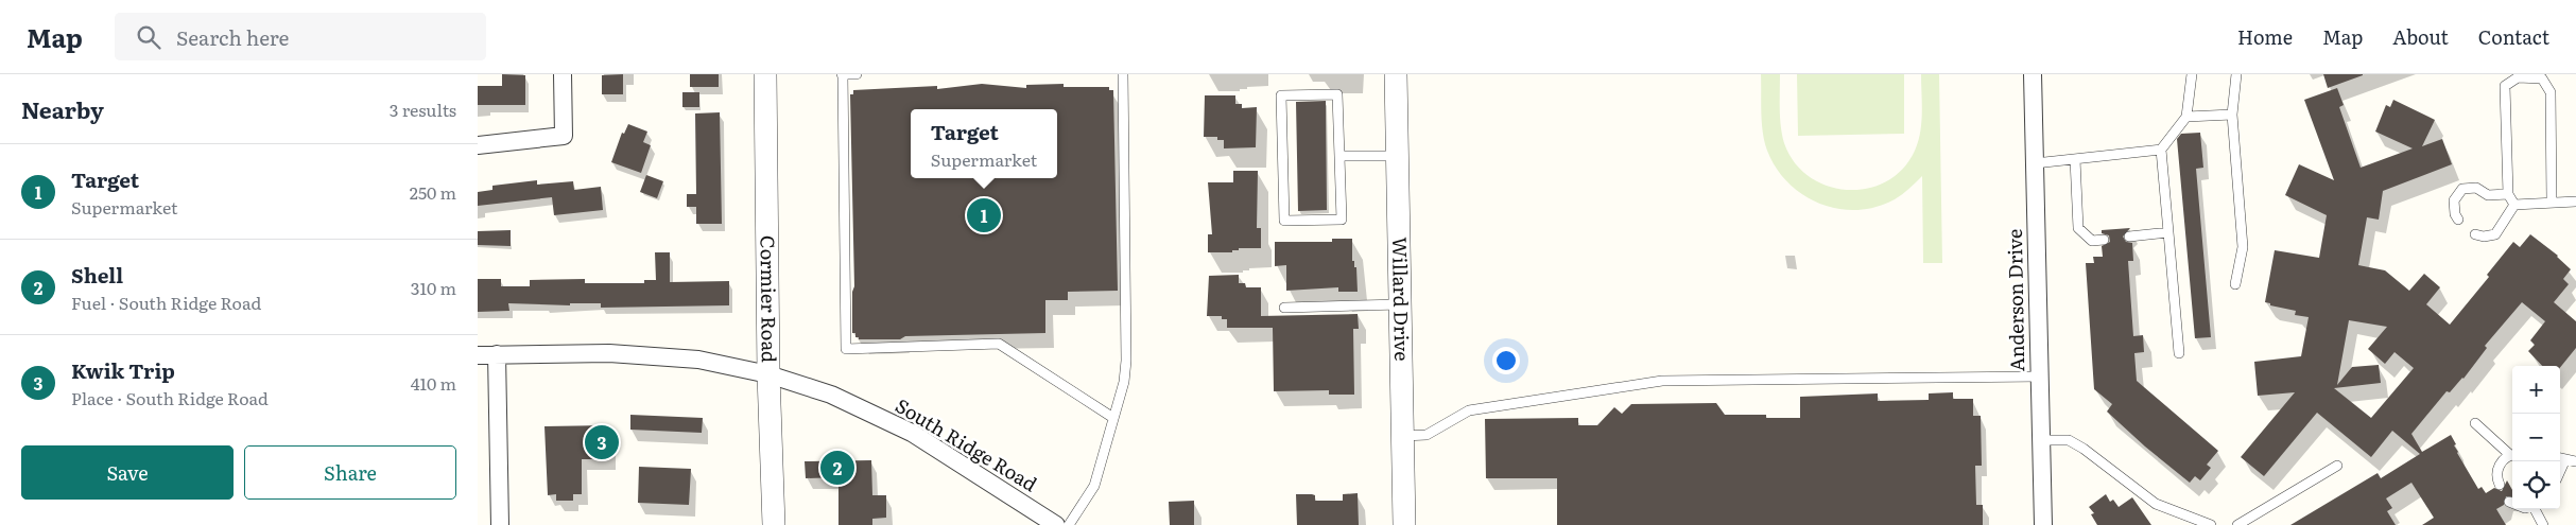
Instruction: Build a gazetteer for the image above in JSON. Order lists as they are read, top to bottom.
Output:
{
  "streets": {
    "street": [
      "Willard Drive",
      "Cormier Road",
      "Anderson Drive",
      "South Ridge Road"
    ]
  },
  "crossings": [
    ["Cormier Road", "South Ridge Road"]
  ],
  "page": {
    "header": "Map",
    "search": "Search here",
    "nav": [
      "Home",
      "Map",
      "About",
      "Contact"
    ],
    "heading": ["Nearby", "3 results"],
    "popup": ["Target", "Supermarket"],
    "list": [
      {
        "mark": "1",
        "name": "Target",
        "note": "Supermarket",
        "value": "250 m"
      },
      {
        "mark": "2",
        "name": "Shell",
        "note": "Fuel · South Ridge Road",
        "value": "310 m"
      },
      {
        "mark": "3",
        "name": "Kwik Trip",
        "note": "Place · South Ridge Road",
        "value": "410 m"
      }
    ],
    "pins": ["1", "3", "2"],
    "map_buttons": ["+", "−"],
    "buttons": ["Save", "Share"]
  }
}
